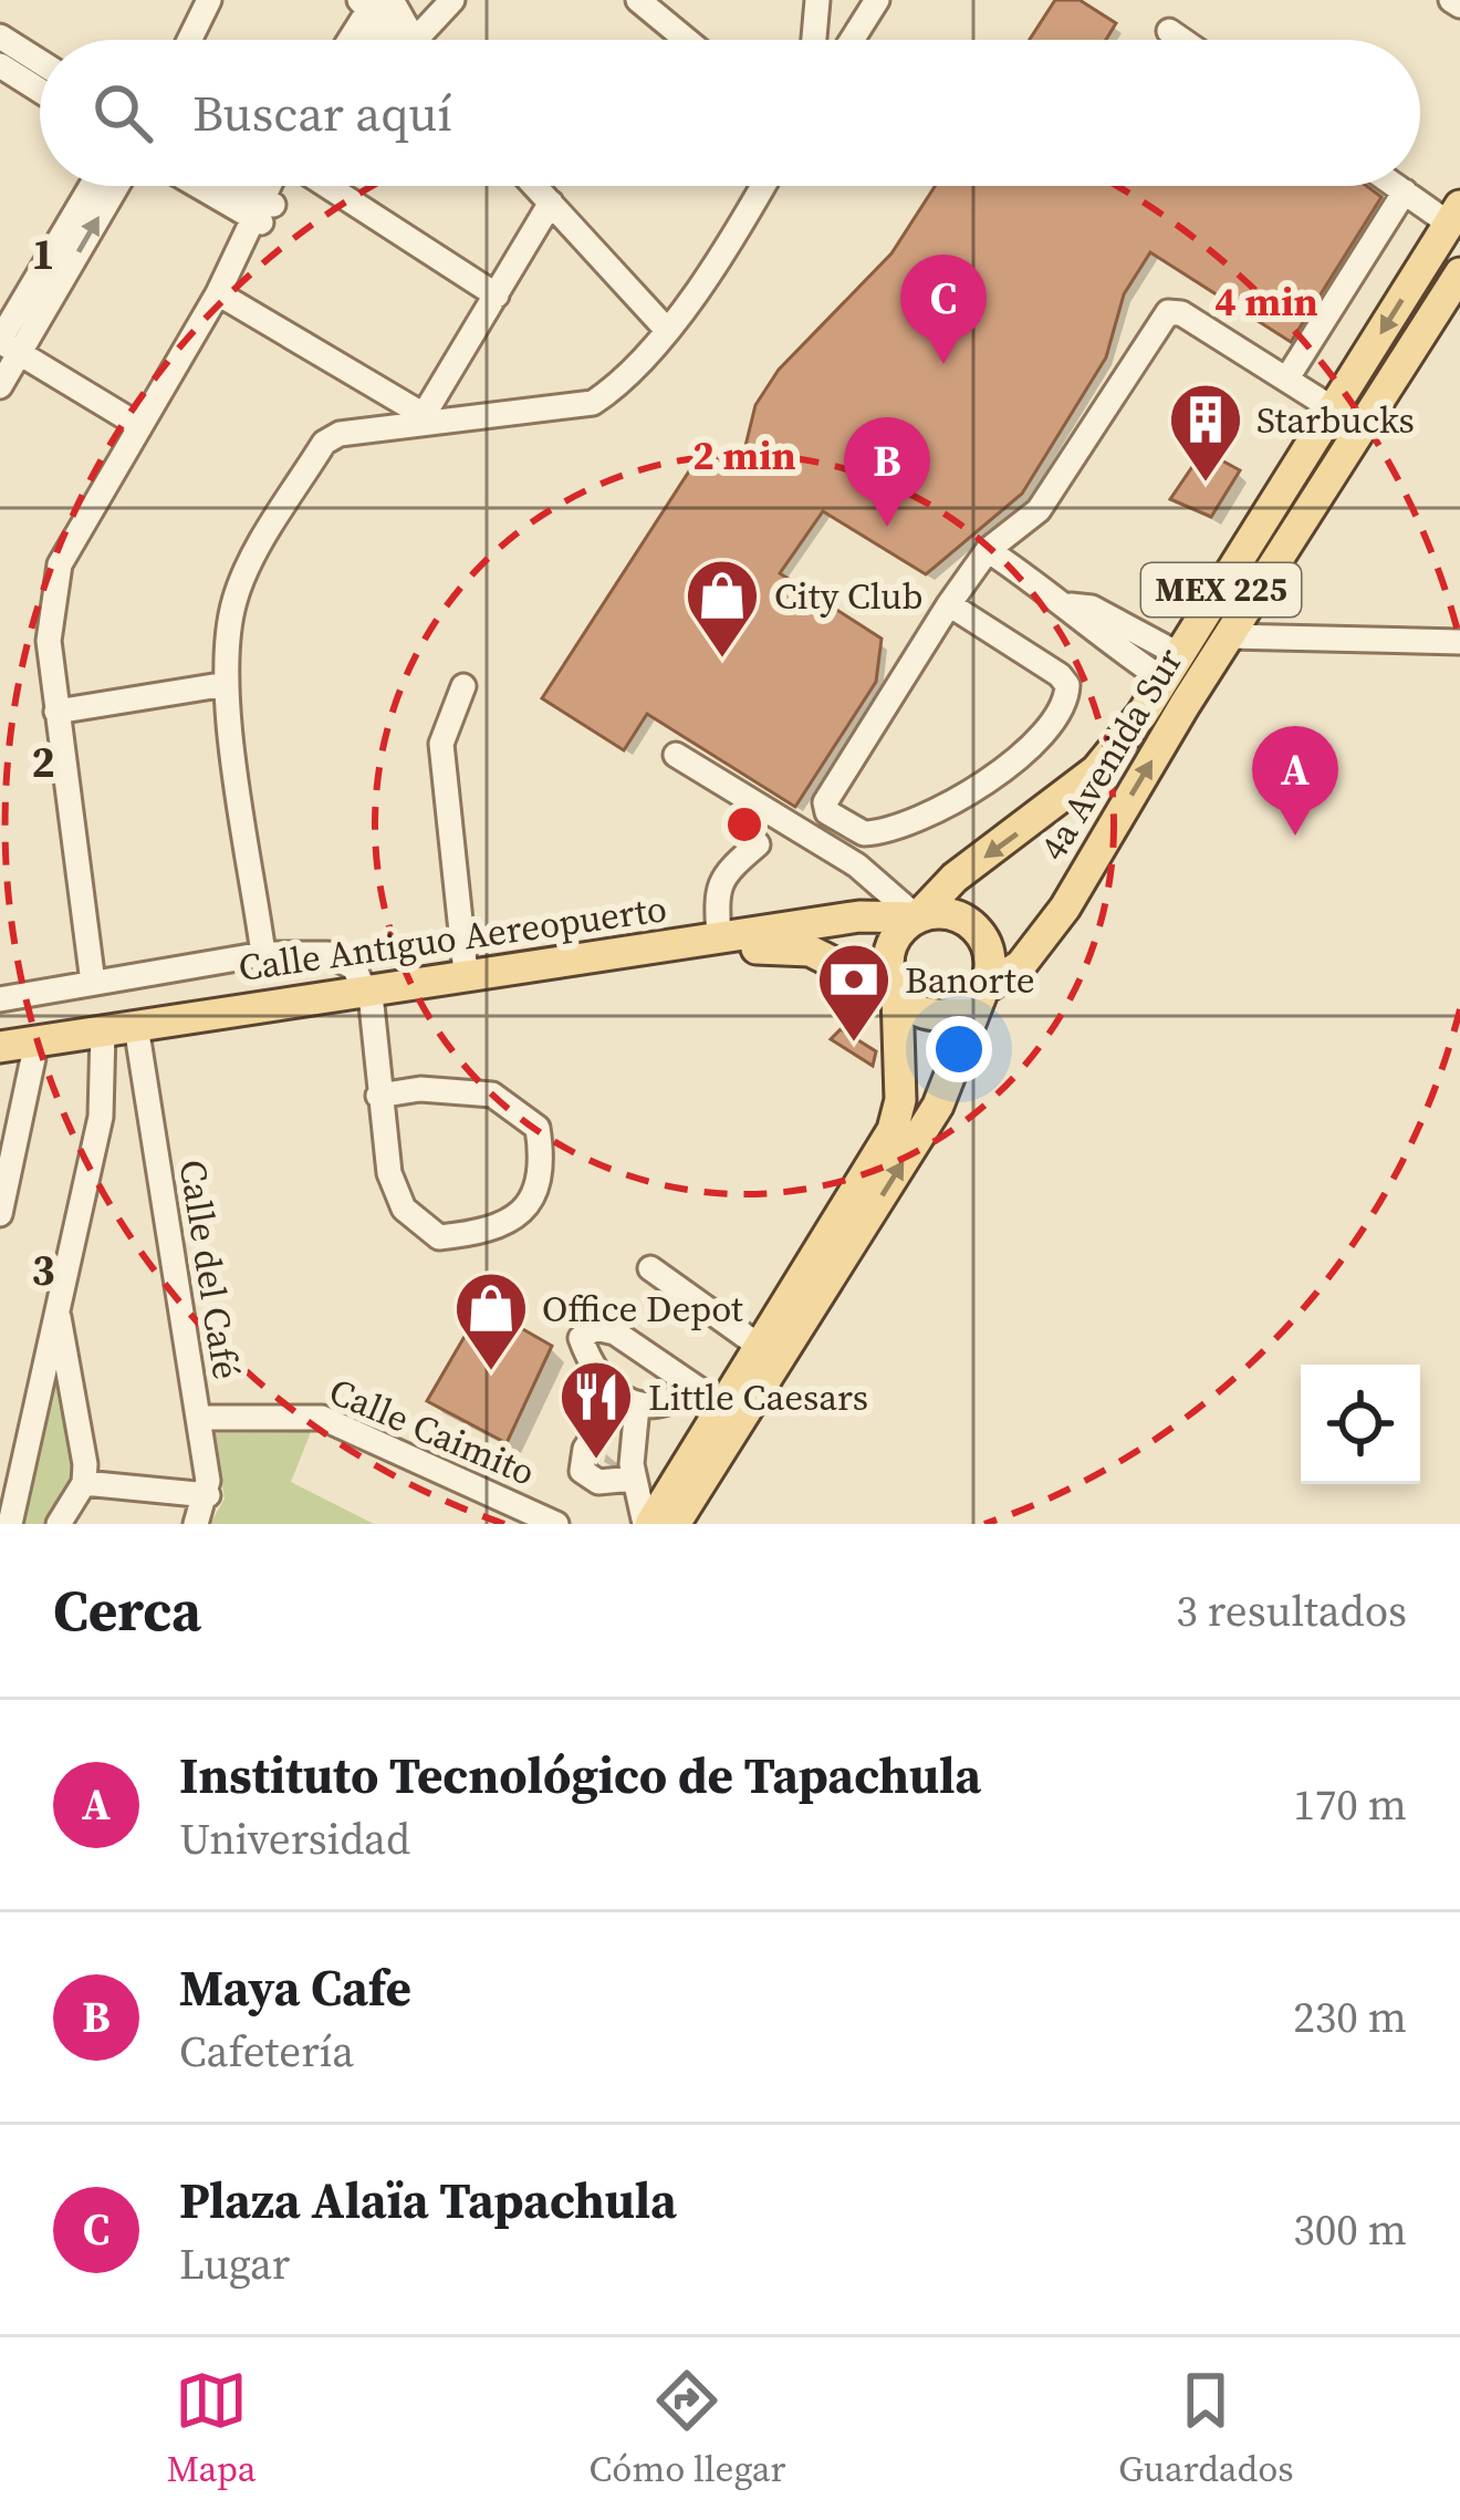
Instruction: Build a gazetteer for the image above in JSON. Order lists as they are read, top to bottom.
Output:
{
  "streets": {
    "main road": ["MEX 225", "4a Avenida Sur", "Calle Antiguo Aereopuerto"],
    "street": ["Calle del Café", "Calle Caimito"]
  },
  "crossings": [
    ["4a Avenida Sur", "Calle Antiguo Aereopuerto"],
    ["Calle Antiguo Aereopuerto", "Calle del Café"],
    ["Calle del Café", "Calle Caimito"]
  ],
  "places": {
    "building": ["Starbucks"],
    "shop": ["City Club", "Office Depot"],
    "bank": ["Banorte"],
    "restaurant": ["Little Caesars"]
  },
  "page": {
    "search": "Buscar aquí",
    "pins": ["C", "B", "A"],
    "heading": ["Cerca", "3 resultados"],
    "list": [
      {
        "mark": "A",
        "name": "Instituto Tecnológico de Tapachula",
        "note": "Universidad",
        "value": "170 m"
      },
      {
        "mark": "B",
        "name": "Maya Cafe",
        "note": "Cafetería",
        "value": "230 m"
      },
      {
        "mark": "C",
        "name": "Plaza Alaïa Tapachula",
        "note": "Lugar",
        "value": "300 m"
      }
    ],
    "nav": ["Mapa", "Cómo llegar", "Guardados"]
  },
  "grid": {
    "rows": ["1", "2", "3"]
  },
  "rings": ["4 min", "2 min"]
}
